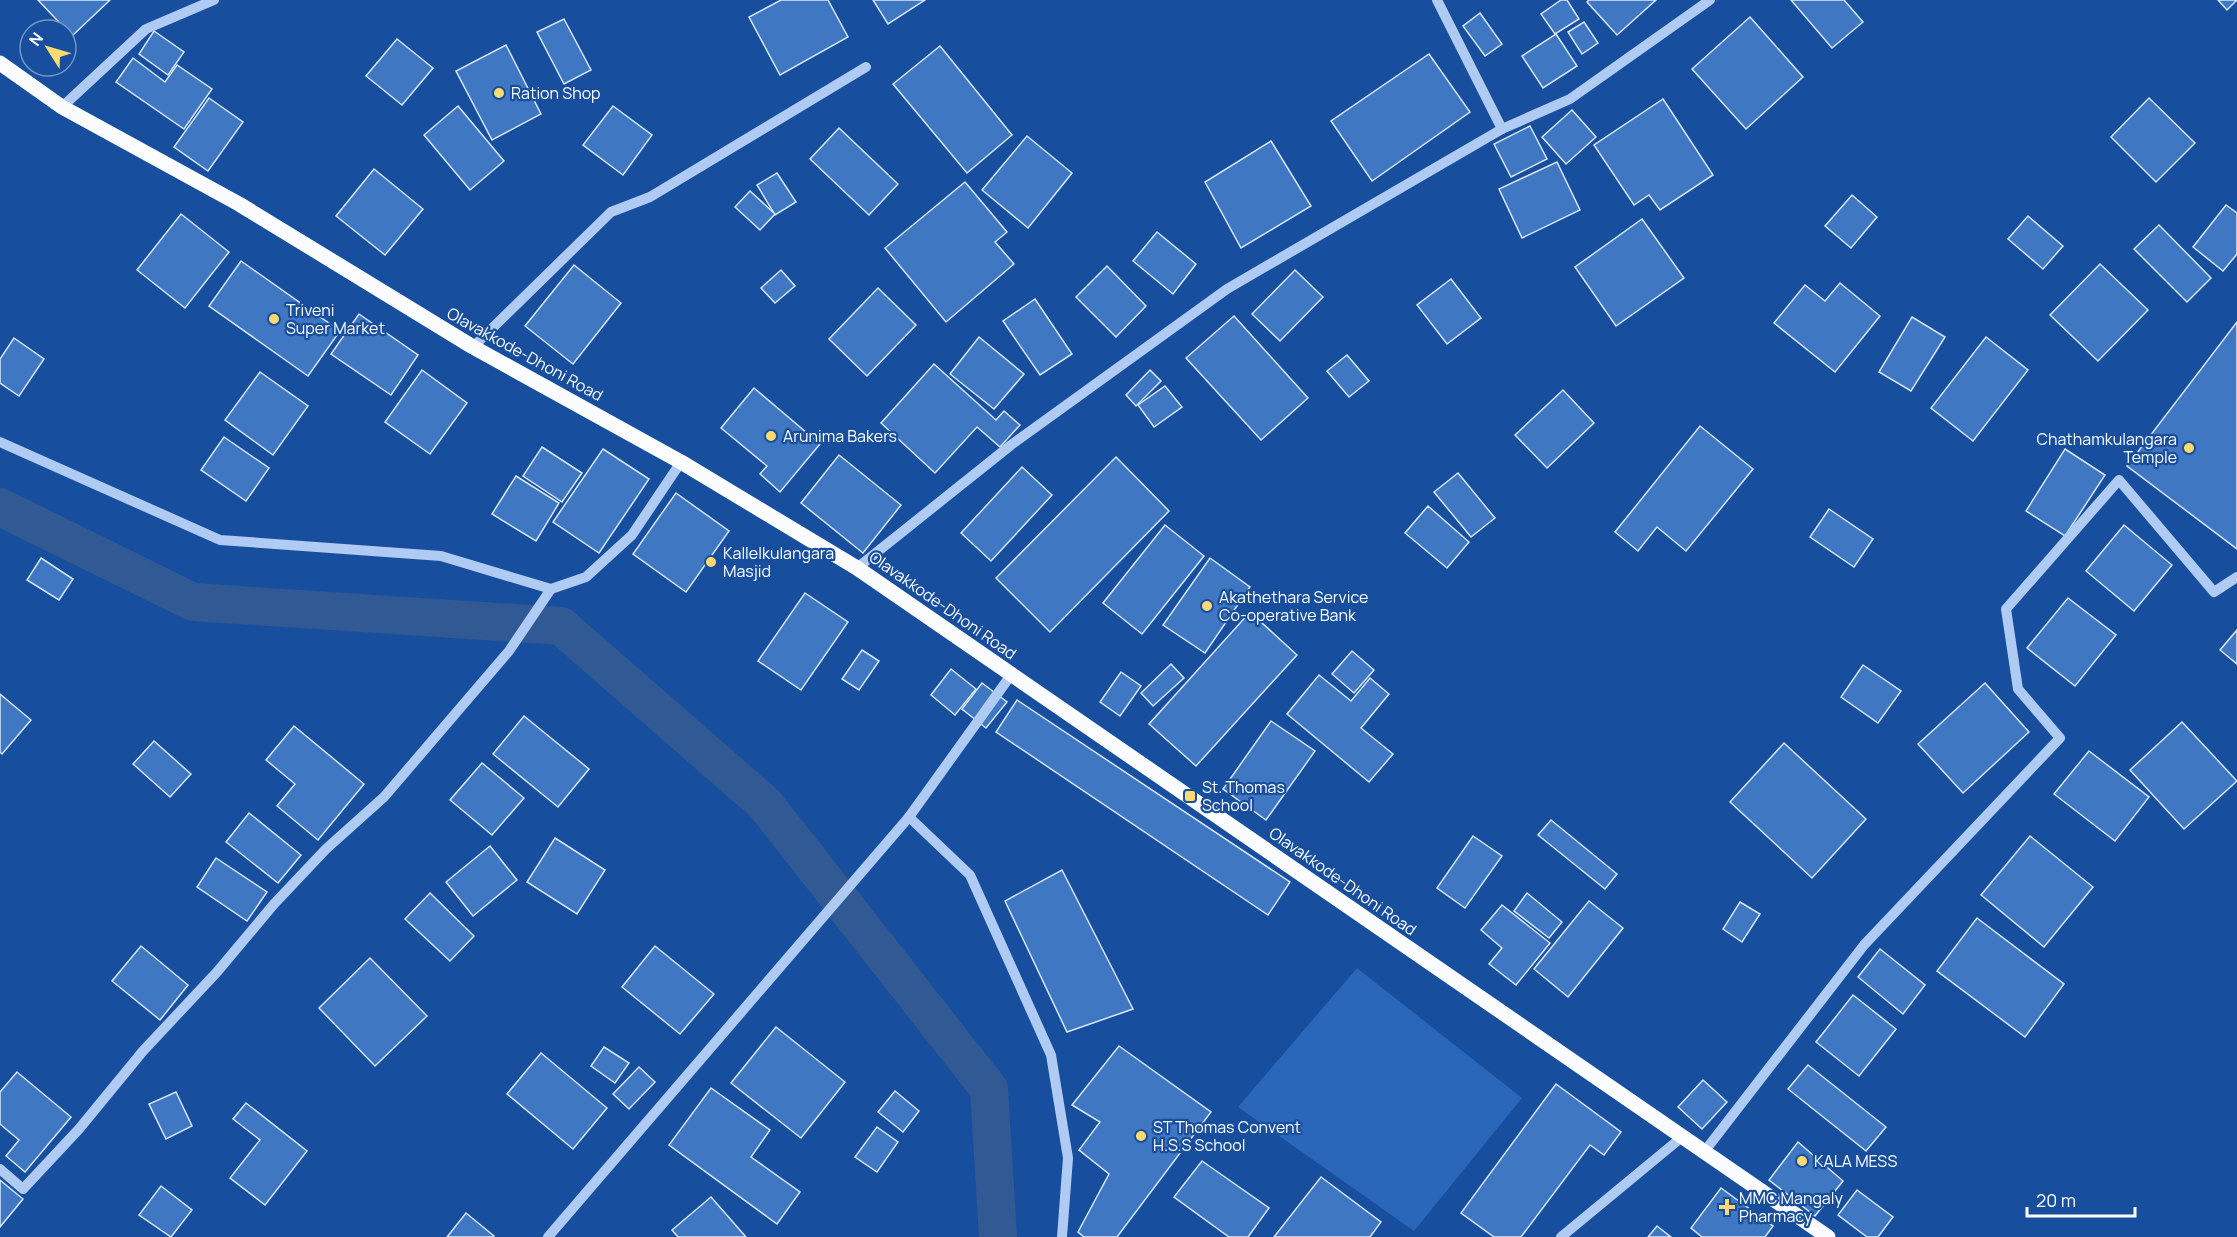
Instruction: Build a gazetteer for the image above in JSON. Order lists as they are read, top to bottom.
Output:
{
  "streets": {
    "main road": ["Olavakkode-Dhoni Road"]
  },
  "places": {
    "other": [
      "Ration Shop",
      "Triveni Super Market",
      "Arunima Bakers",
      "Chathamkulangara Temple",
      "Kallelkulangara Masjid",
      "Akathethara Service Co-operative Bank",
      "ST Thomas Convent H.S.S School",
      "KALA MESS"
    ],
    "transit": ["St. Thomas School"],
    "health": ["MMC Mangaly Pharmacy"]
  },
  "scale_bar": "20 m",
  "north": "top left"
}
